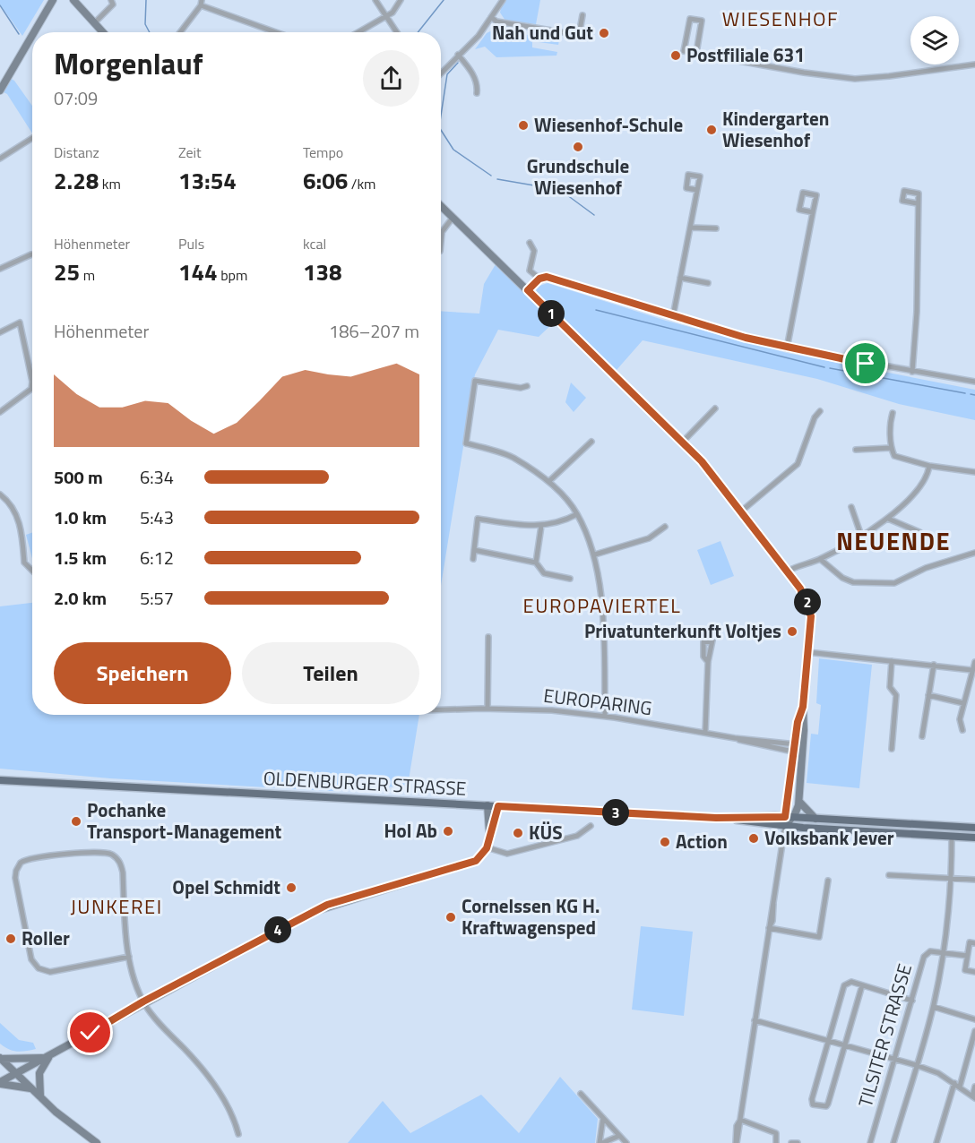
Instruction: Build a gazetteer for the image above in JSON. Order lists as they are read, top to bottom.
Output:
{
  "streets": {
    "main road": ["OLDENBURGER STRASSE"],
    "street": ["EUROPARING", "TILSITER STRASSE"]
  },
  "crossings": [
    ["OLDENBURGER STRASSE", "TILSITER STRASSE"]
  ],
  "districts": [
    "WIESENHOF",
    "NEUENDE",
    "EUROPAVIERTEL",
    "JUNKEREI"
  ],
  "places": [
    "Nah und Gut",
    "Postfiliale 631",
    "Wiesenhof-Schule",
    "Kindergarten Wiesenhof",
    "Grundschule Wiesenhof",
    "Privatunterkunft Voltjes",
    "Pochanke Transport-Management",
    "Hol Ab",
    "KÜS",
    "Volksbank Jever",
    "Action",
    "Opel Schmidt",
    "Cornelssen KG H. Kraftwagensped",
    "Roller"
  ],
  "page": {
    "heading": ["Morgenlauf", "07:09"],
    "stats": [
      ["Distanz", "2.28 km"],
      ["Zeit", "13:54"],
      ["Tempo", "6:06 /km"],
      ["Höhenmeter", "25 m"],
      ["Puls", "144 bpm"],
      ["kcal", "138"]
    ],
    "pins": [
      "1",
      "2",
      "3",
      "4"
    ],
    "chart": ["Höhenmeter", "186–207 m"],
    "list": [
      {
        "name": "500 m",
        "note": "6:34"
      },
      {
        "name": "1.0 km",
        "note": "5:43"
      },
      {
        "name": "1.5 km",
        "note": "6:12"
      },
      {
        "name": "2.0 km",
        "note": "5:57"
      }
    ],
    "buttons": ["Speichern", "Teilen"]
  }
}
